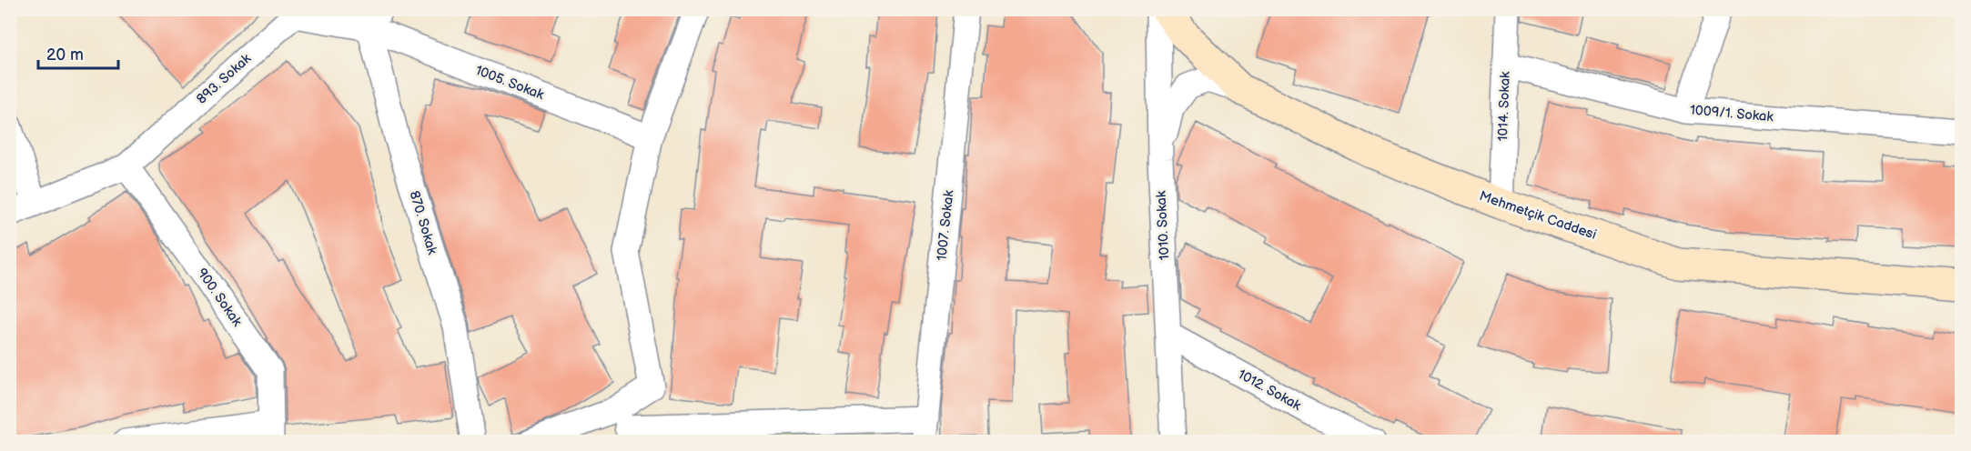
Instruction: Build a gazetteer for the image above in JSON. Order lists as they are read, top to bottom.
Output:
{
  "streets": {
    "main road": ["Mehmetçik Caddesi"],
    "street": [
      "893. Sokak",
      "1005. Sokak",
      "1014. Sokak",
      "1009/1. Sokak",
      "870. Sokak",
      "1007. Sokak",
      "1010. Sokak",
      "900. Sokak",
      "1012. Sokak"
    ]
  },
  "crossings": [
    ["893. Sokak", "1005. Sokak"],
    ["893. Sokak", "870. Sokak"],
    ["893. Sokak", "900. Sokak"],
    ["1005. Sokak", "870. Sokak"],
    ["1014. Sokak", "1009/1. Sokak"],
    ["1014. Sokak", "Mehmetçik Caddesi"],
    ["1010. Sokak", "1012. Sokak"]
  ],
  "scale_bar": "20 m"
}
